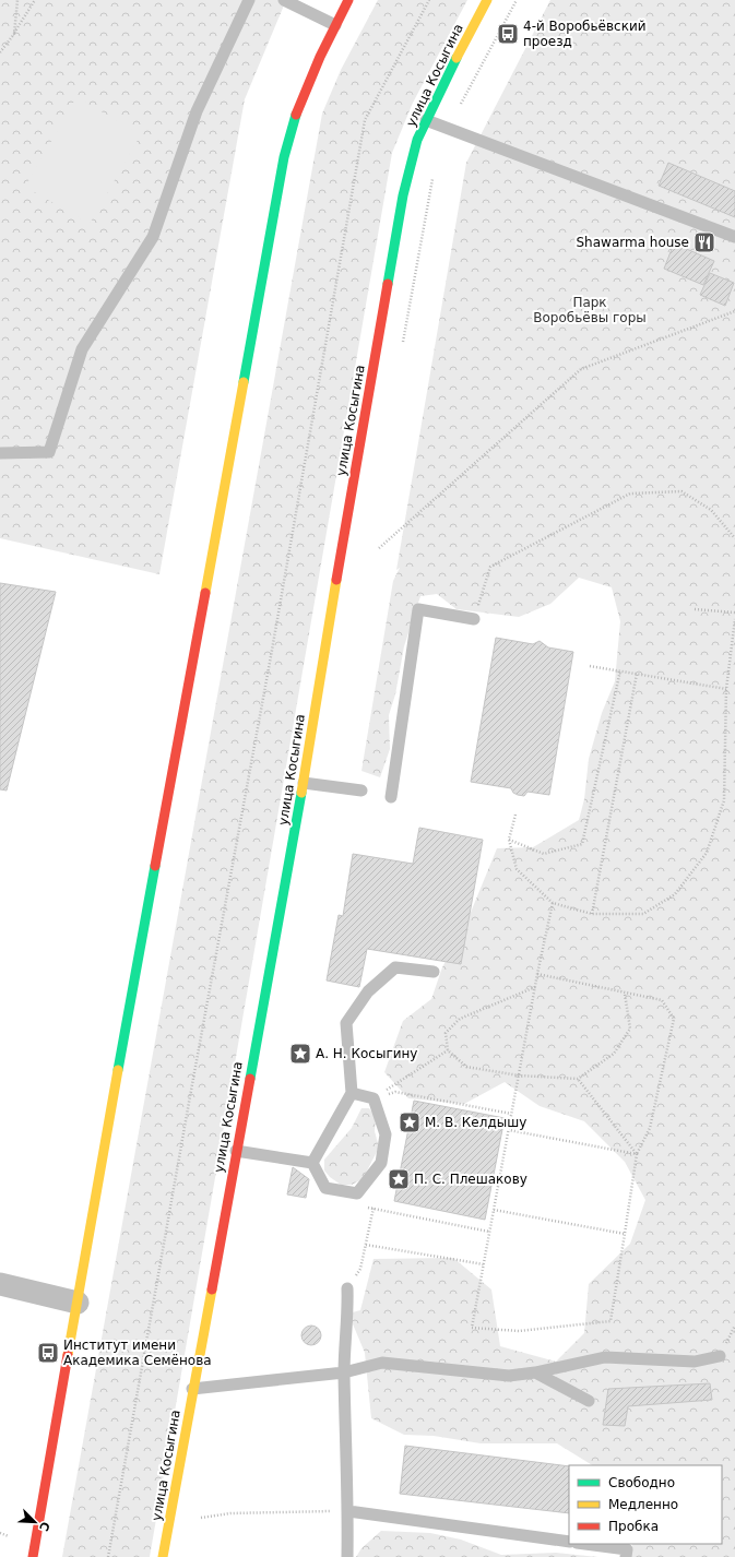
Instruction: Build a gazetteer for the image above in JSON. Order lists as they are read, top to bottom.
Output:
{
  "streets": {
    "main road": ["улица Косыгина"]
  },
  "parks": ["Парк Воробьёвы горы"],
  "places": {
    "bus stop": ["4-й Воробьёвский проезд", "Институт имени Академика Семёнова"],
    "restaurant": ["Shawarma house"],
    "place": ["А. Н. Косыгину", "М. В. Келдышу", "П. С. Плешакову"]
  },
  "legend": ["Свободно", "Медленно", "Пробка"],
  "north": "bottom right"
}
